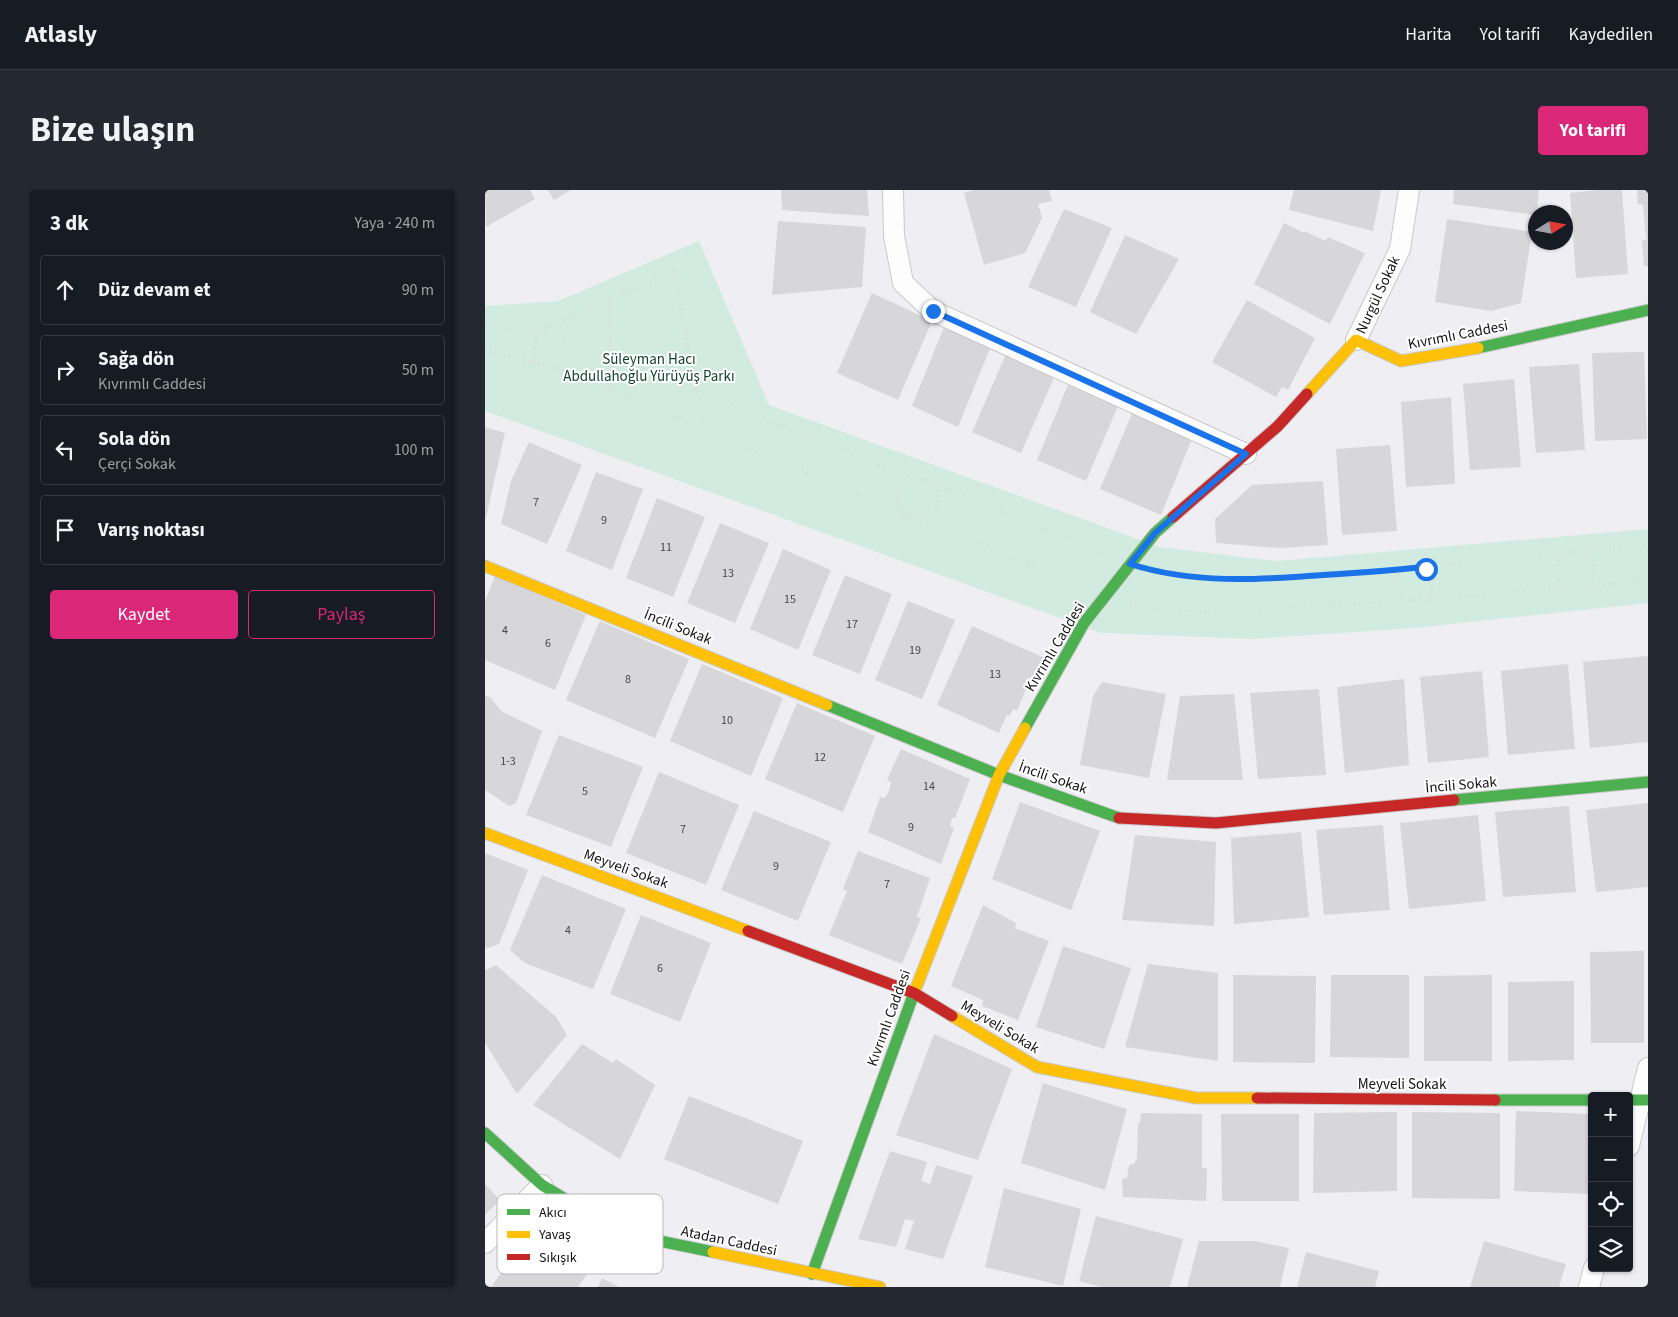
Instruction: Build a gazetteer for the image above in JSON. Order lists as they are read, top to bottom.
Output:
{
  "streets": {
    "street": [
      "Nurgül Sokak",
      "Kıvrımlı Caddesi",
      "İncili Sokak",
      "Meyveli Sokak",
      "Atadan Caddesi"
    ]
  },
  "crossings": [
    ["Nurgül Sokak", "Kıvrımlı Caddesi"],
    ["Kıvrımlı Caddesi", "İncili Sokak"],
    ["Kıvrımlı Caddesi", "Meyveli Sokak"],
    ["Kıvrımlı Caddesi", "Atadan Caddesi"]
  ],
  "parks": ["Süleyman Hacı Abdullahoğlu Yürüyüş Parkı"],
  "house_numbers": [
    "7",
    "9",
    "11",
    "13",
    "15",
    "17",
    "4",
    "6",
    "19",
    "13",
    "8",
    "10",
    "12",
    "1-3",
    "14",
    "5",
    "9",
    "7",
    "9",
    "7",
    "4",
    "6"
  ],
  "legend": ["Akıcı", "Yavaş", "Sıkışık"],
  "north": "right",
  "page": {
    "header": "Atlasly",
    "nav": ["Harita", "Yol tarifi", "Kaydedilen"],
    "title": "Bize ulaşın",
    "buttons": [
      "Yol tarifi",
      ["Kaydet", "Paylaş"]
    ],
    "heading": ["3 dk", "Yaya · 240 m"],
    "list": [
      ["Düz devam et", "90 m"],
      ["Sağa dön", "Kıvrımlı Caddesi", "50 m"],
      ["Sola dön", "Çerçi Sokak", "100 m"],
      "Varış noktası"
    ],
    "map_buttons": ["+", "−"]
  }
}
